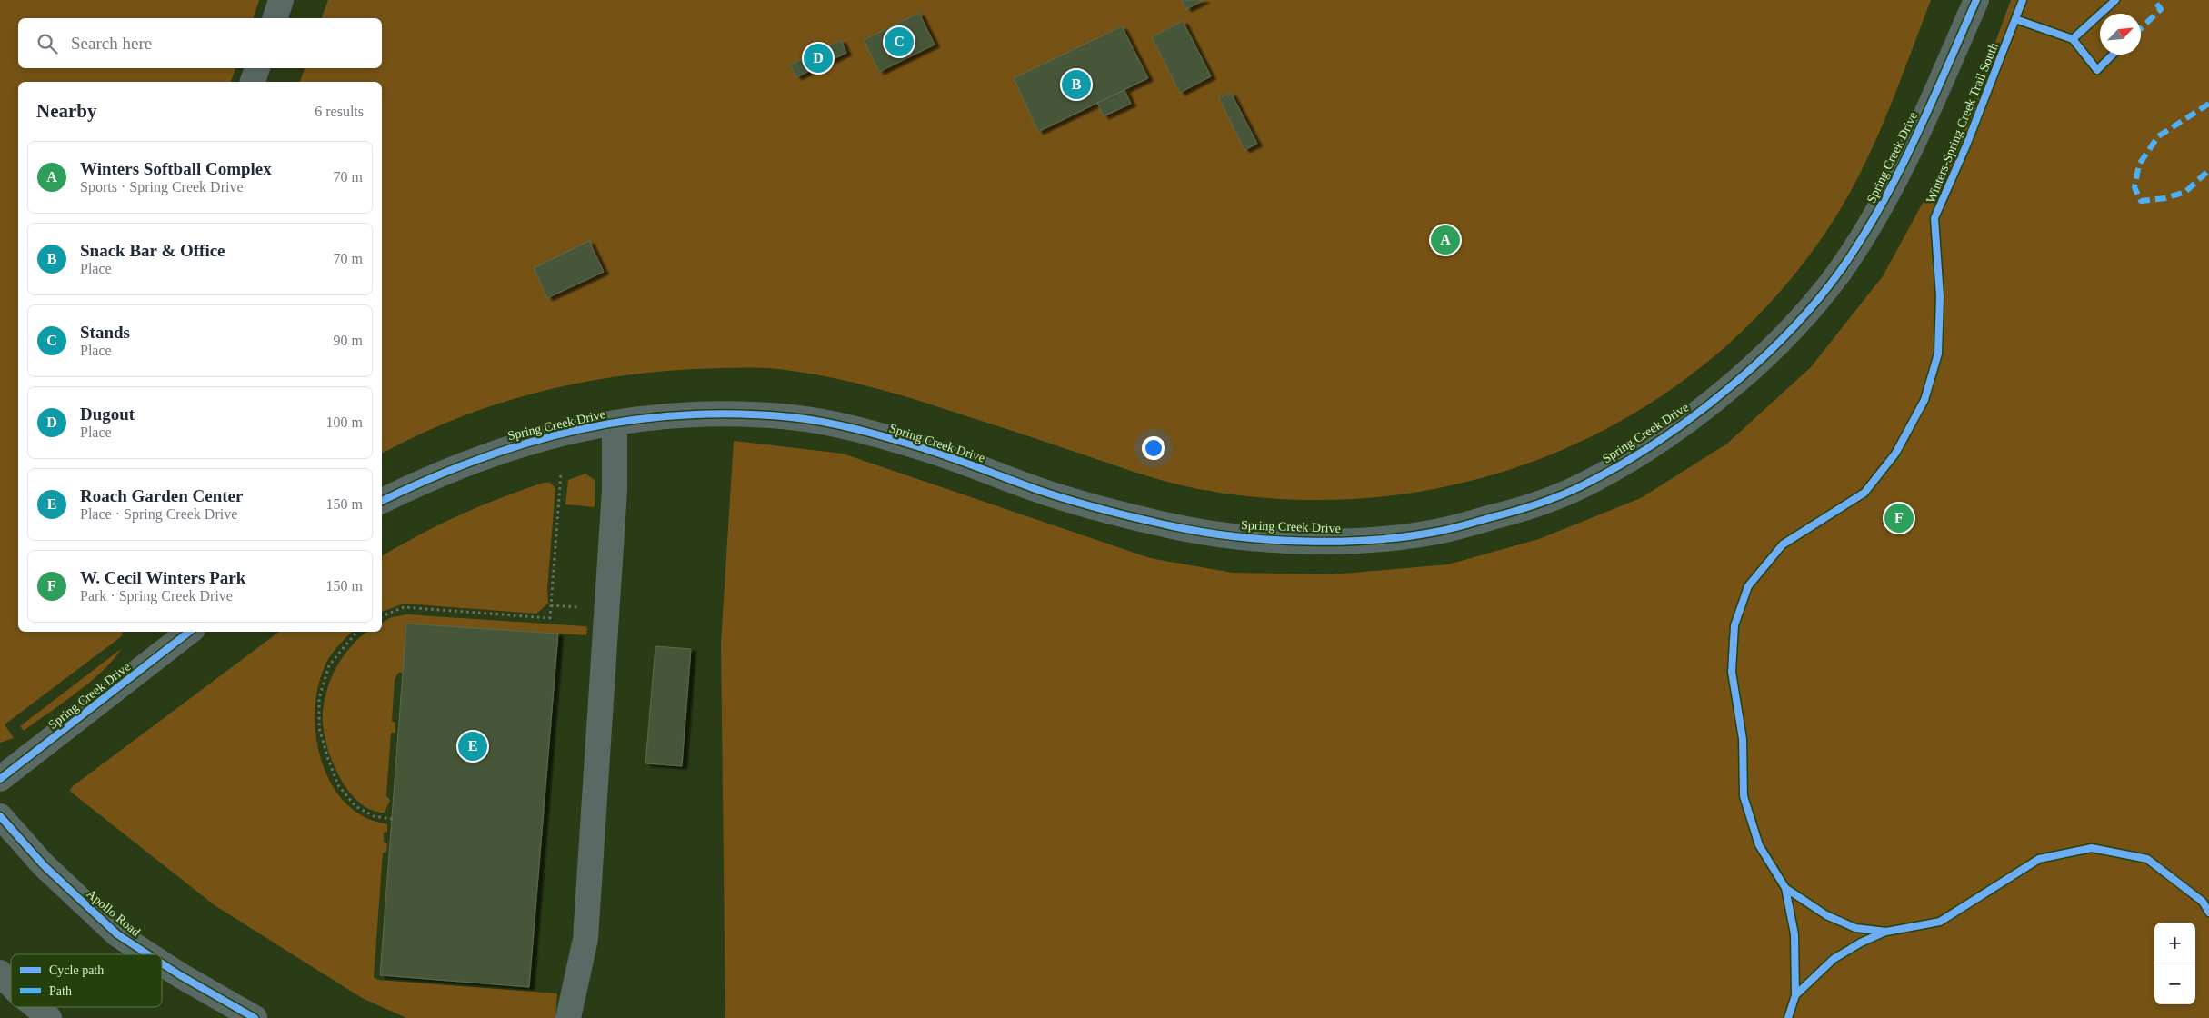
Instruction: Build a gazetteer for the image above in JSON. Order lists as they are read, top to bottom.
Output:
{
  "streets": {
    "street": ["Spring Creek Drive", "Apollo Road"],
    "cycle path": ["Winters-Spring Creek Trail South"]
  },
  "legend": ["Cycle path", "Path"],
  "north": "top right",
  "page": {
    "search": "Search here",
    "pins": [
      "C",
      "D",
      "B",
      "A",
      "F",
      "E"
    ],
    "heading": ["Nearby", "6 results"],
    "list": [
      {
        "mark": "A",
        "name": "Winters Softball Complex",
        "note": "Sports · Spring Creek Drive",
        "value": "70 m"
      },
      {
        "mark": "B",
        "name": "Snack Bar & Office",
        "note": "Place",
        "value": "70 m"
      },
      {
        "mark": "C",
        "name": "Stands",
        "note": "Place",
        "value": "90 m"
      },
      {
        "mark": "D",
        "name": "Dugout",
        "note": "Place",
        "value": "100 m"
      },
      {
        "mark": "E",
        "name": "Roach Garden Center",
        "note": "Place · Spring Creek Drive",
        "value": "150 m"
      },
      {
        "mark": "F",
        "name": "W. Cecil Winters Park",
        "note": "Park · Spring Creek Drive",
        "value": "150 m"
      }
    ],
    "map_buttons": ["+", "−"]
  }
}
